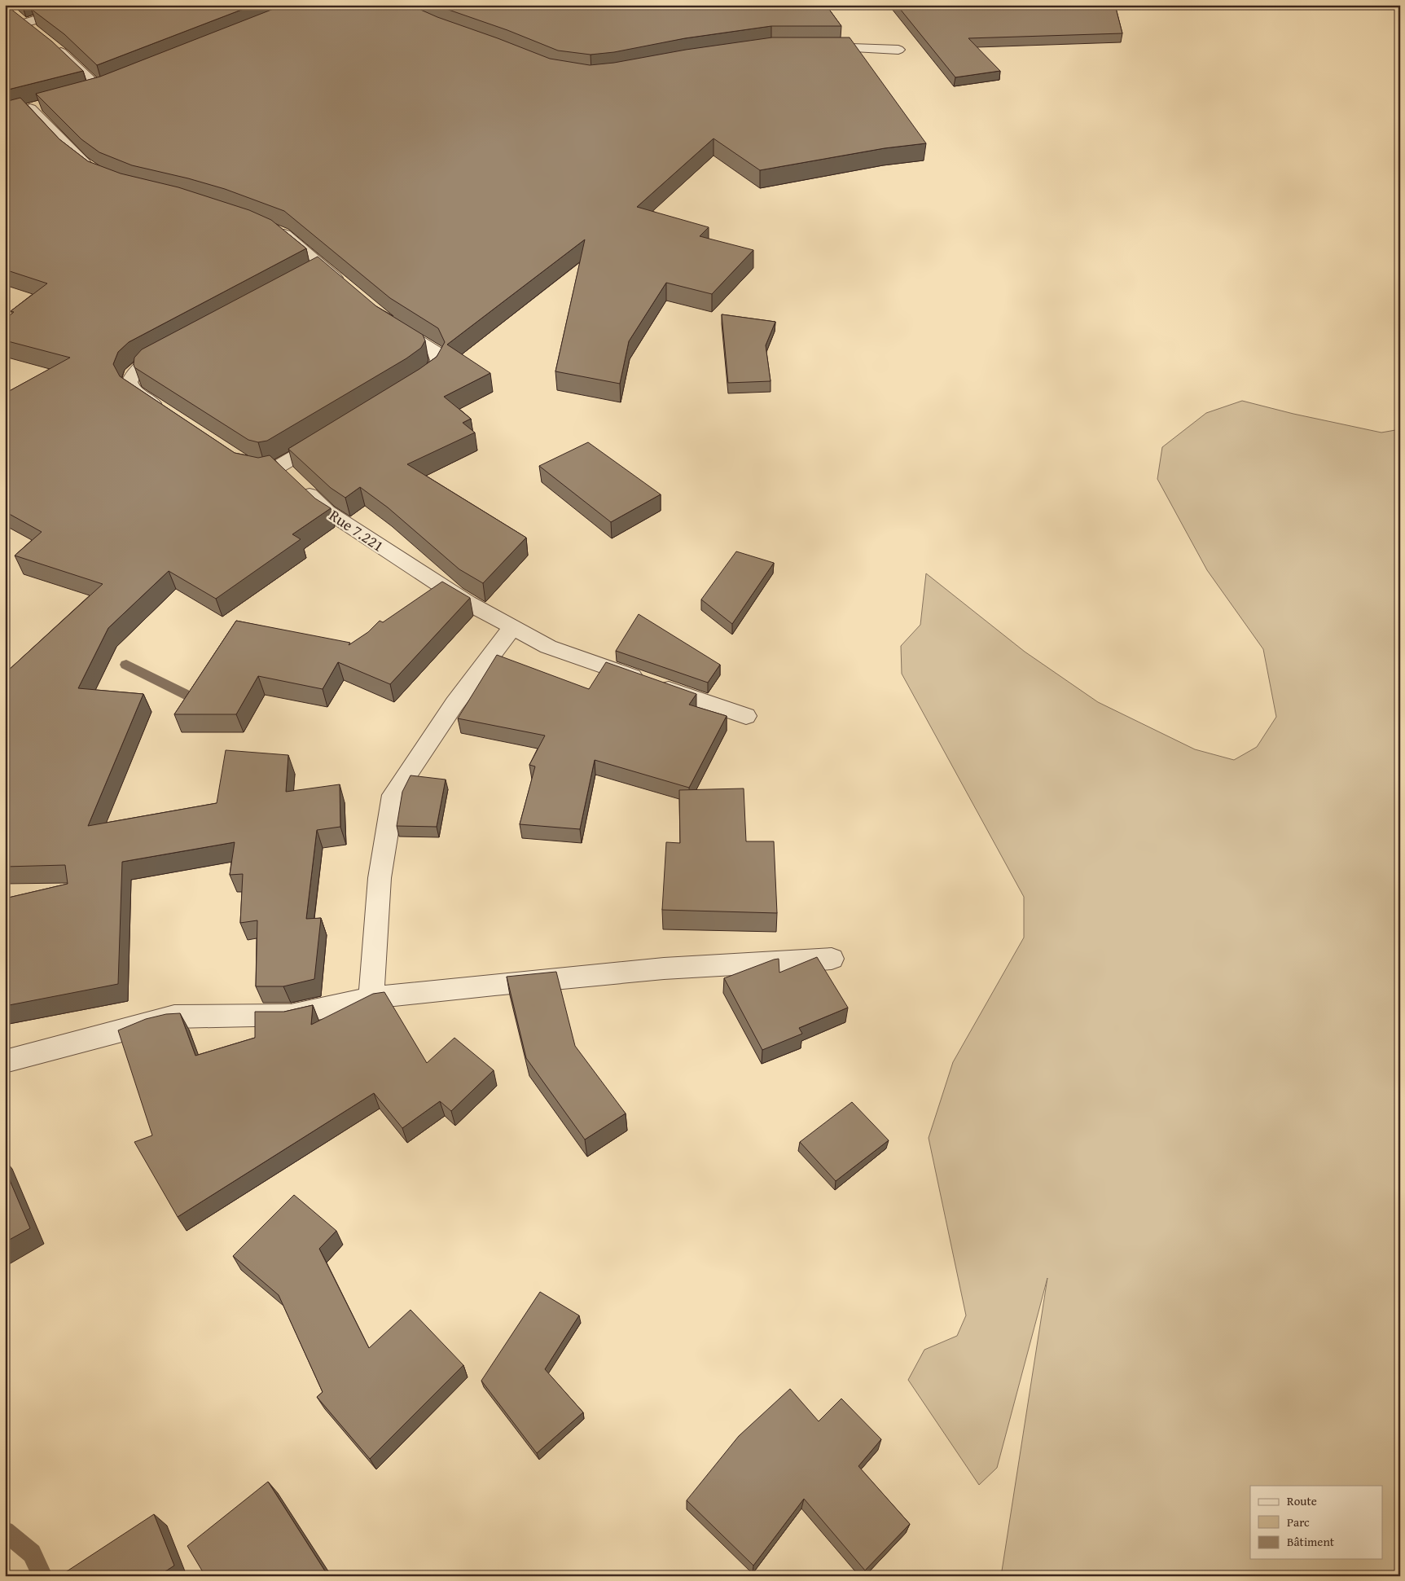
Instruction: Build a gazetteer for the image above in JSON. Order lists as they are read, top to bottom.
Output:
{
  "streets": {
    "street": ["Rue 7.221"]
  },
  "legend": ["Route", "Parc", "Bâtiment"]
}
